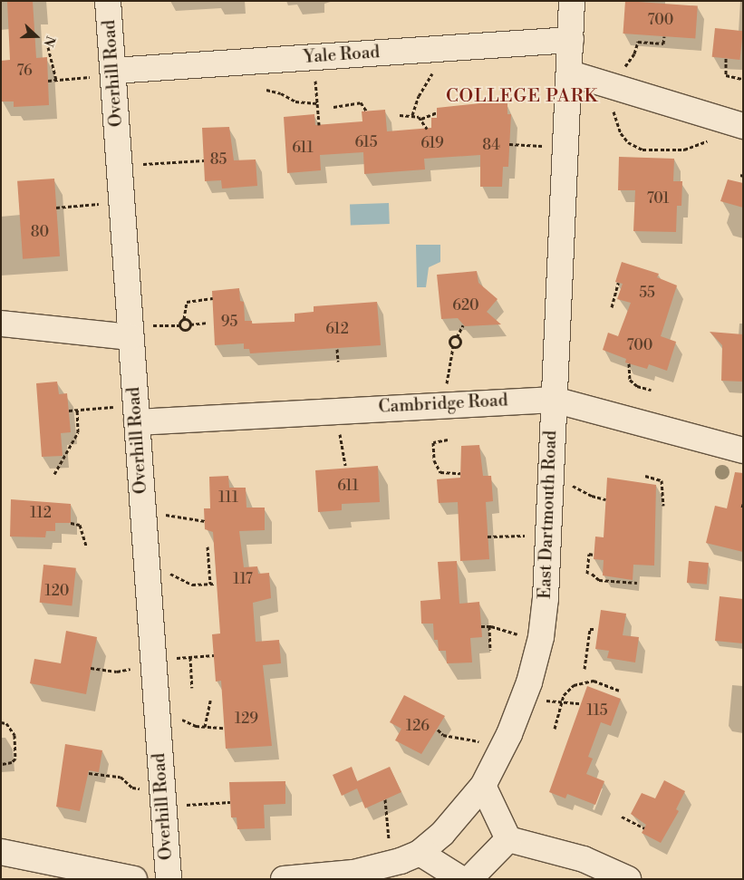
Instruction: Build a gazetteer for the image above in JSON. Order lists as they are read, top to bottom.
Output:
{
  "streets": {
    "street": [
      "Yale Road",
      "Overhill Road",
      "Cambridge Road",
      "East Dartmouth Road"
    ]
  },
  "crossings": [
    ["Yale Road", "Overhill Road"],
    ["Yale Road", "East Dartmouth Road"],
    ["Overhill Road", "Cambridge Road"],
    ["Cambridge Road", "East Dartmouth Road"]
  ],
  "districts": ["COLLEGE PARK"],
  "house_numbers": [
    "700",
    "76",
    "615",
    "619",
    "84",
    "611",
    "85",
    "701",
    "80",
    "55",
    "620",
    "95",
    "612",
    "700",
    "611",
    "111",
    "112",
    "117",
    "120",
    "115",
    "129",
    "126"
  ],
  "north": "right"
}
